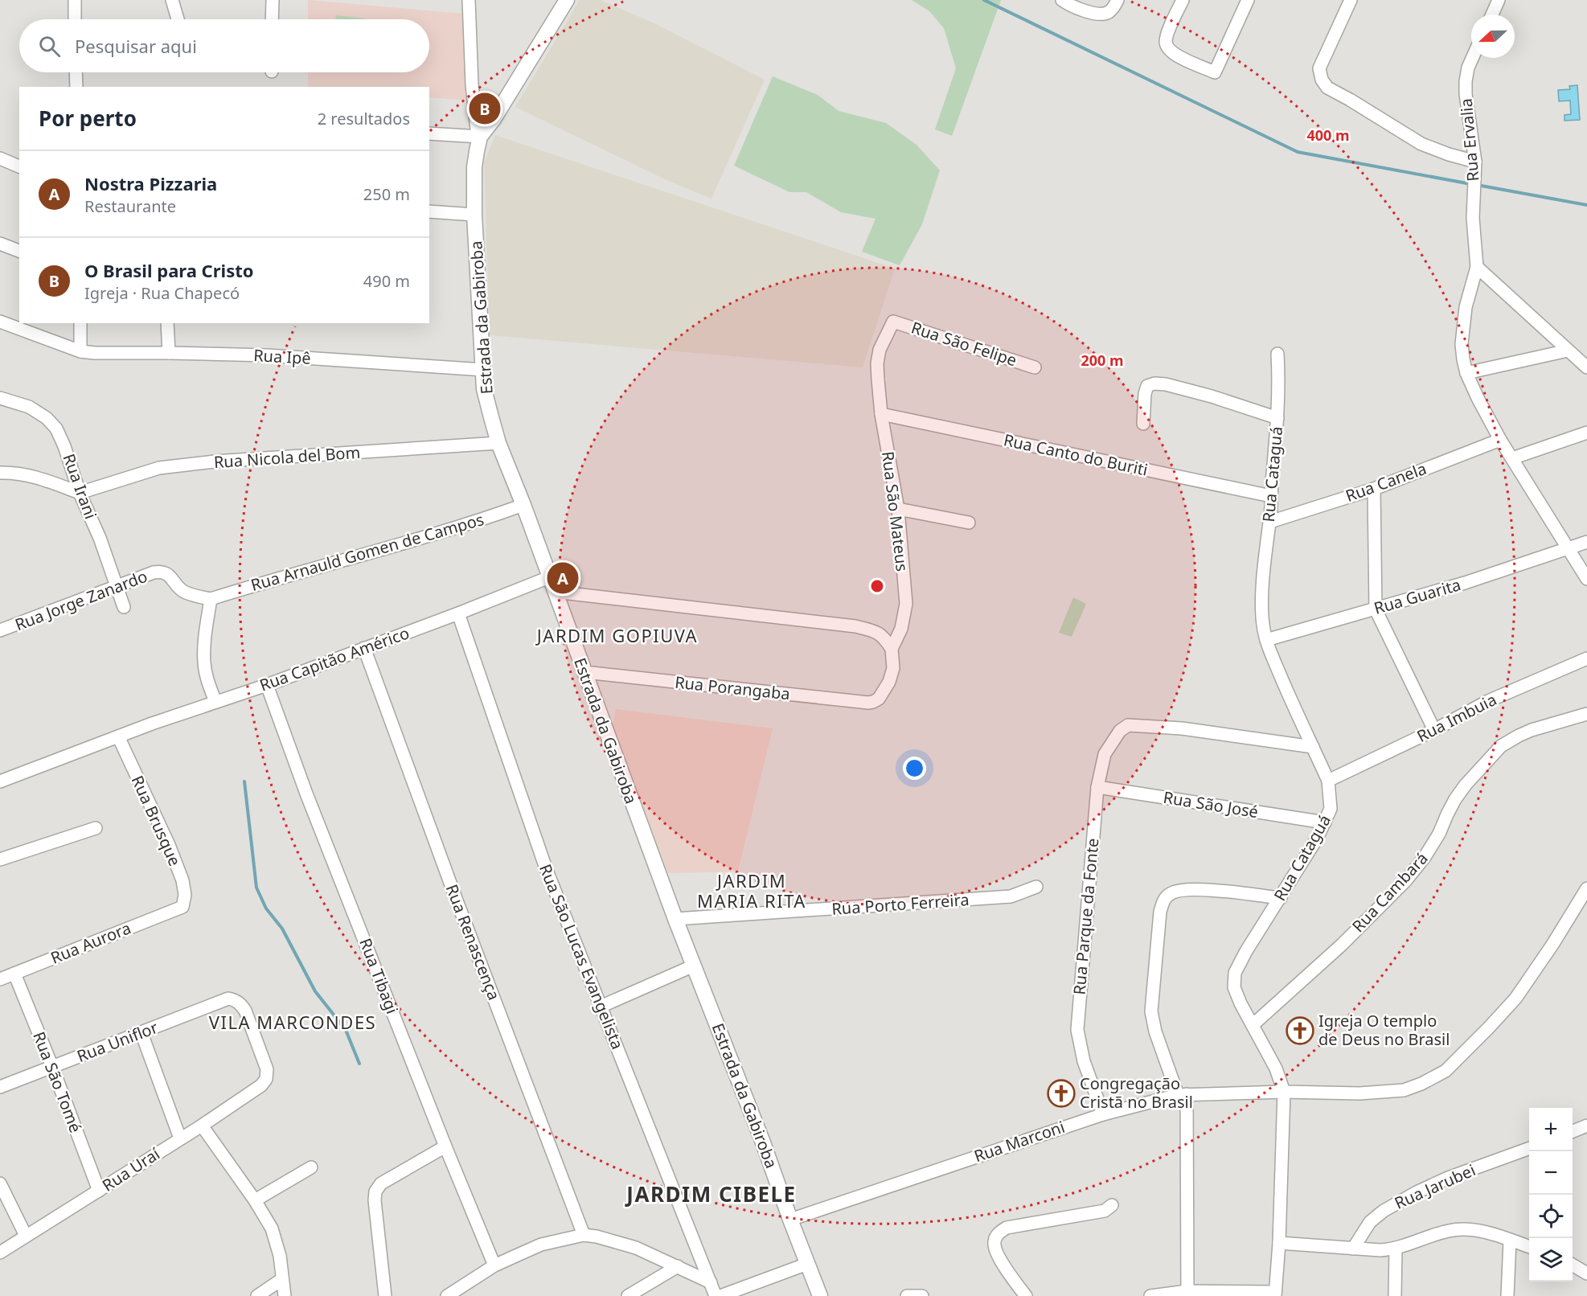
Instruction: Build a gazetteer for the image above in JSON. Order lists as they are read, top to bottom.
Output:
{
  "streets": {
    "main road": ["Estrada da Gabiroba"],
    "street": [
      "Rua Ervalia",
      "Rua São Felipe",
      "Rua Ipê",
      "Rua Canto do Buriti",
      "Rua Nicola del Bom",
      "Rua Cataguá",
      "Rua Canela",
      "Rua Irani",
      "Rua São Mateus",
      "Rua Arnauld Gomen de Campos",
      "Rua Guarita",
      "Rua Jorge Zanardo",
      "Rua Capitão Américo",
      "Rua Porangaba",
      "Rua Imbuia",
      "Rua São José",
      "Rua Brusque",
      "Rua Cambará",
      "Rua Porto Ferreira",
      "Rua Parque da Fonte",
      "Rua Renascença",
      "Rua Aurora",
      "Rua São Lucas Evangelista",
      "Rua Tibagi",
      "Rua Uniflor",
      "Rua São Tomé",
      "Rua Marconi",
      "Rua Uraí",
      "Rua Jarubei"
    ]
  },
  "crossings": [
    ["Estrada da Gabiroba", "Rua Ipê"],
    ["Estrada da Gabiroba", "Rua Nicola del Bom"],
    ["Estrada da Gabiroba", "Rua Arnauld Gomen de Campos"],
    ["Estrada da Gabiroba", "Rua Capitão Américo"],
    ["Estrada da Gabiroba", "Rua Porangaba"],
    ["Estrada da Gabiroba", "Rua Porto Ferreira"],
    ["Estrada da Gabiroba", "Rua Marconi"],
    ["Rua São Felipe", "Rua São Mateus"],
    ["Rua Canto do Buriti", "Rua Cataguá"],
    ["Rua Canto do Buriti", "Rua São Mateus"],
    ["Rua Nicola del Bom", "Rua Irani"],
    ["Rua Cataguá", "Rua Canela"],
    ["Rua Cataguá", "Rua Guarita"],
    ["Rua Cataguá", "Rua Imbuia"],
    ["Rua Cataguá", "Rua São José"],
    ["Rua Cataguá", "Rua Cambará"],
    ["Rua Cataguá", "Rua Parque da Fonte"],
    ["Rua Cataguá", "Rua Marconi"],
    ["Rua Irani", "Rua Jorge Zanardo"],
    ["Rua São Mateus", "Rua Porangaba"],
    ["Rua Arnauld Gomen de Campos", "Rua Jorge Zanardo"],
    ["Rua Capitão Américo", "Rua Brusque"],
    ["Rua Capitão Américo", "Rua Renascença"],
    ["Rua Capitão Américo", "Rua São Lucas Evangelista"],
    ["Rua Capitão Américo", "Rua Tibagi"],
    ["Rua São José", "Rua Parque da Fonte"],
    ["Rua Brusque", "Rua Aurora"],
    ["Rua Parque da Fonte", "Rua Marconi"],
    ["Rua Aurora", "Rua São Tomé"],
    ["Rua Uniflor", "Rua São Tomé"],
    ["Rua Uniflor", "Rua Uraí"],
    ["Rua São Tomé", "Rua Uraí"]
  ],
  "districts": [
    "JARDIM GOPIUVA",
    "JARDIM MARIA RITA",
    "VILA MARCONDES",
    "JARDIM CIBELE"
  ],
  "places": {
    "church": ["Igreja O templo de Deus no Brasil", "Congregação Cristã no Brasil"]
  },
  "north": "left",
  "page": {
    "search": "Pesquisar aqui",
    "heading": ["Por perto", "2 resultados"],
    "pins": ["B", "A"],
    "list": [
      {
        "mark": "A",
        "name": "Nostra Pizzaria",
        "note": "Restaurante",
        "value": "250 m"
      },
      {
        "mark": "B",
        "name": "O Brasil para Cristo",
        "note": "Igreja · Rua Chapecó",
        "value": "490 m"
      }
    ],
    "map_buttons": ["+", "−"]
  },
  "rings": ["400 m", "200 m"]
}
